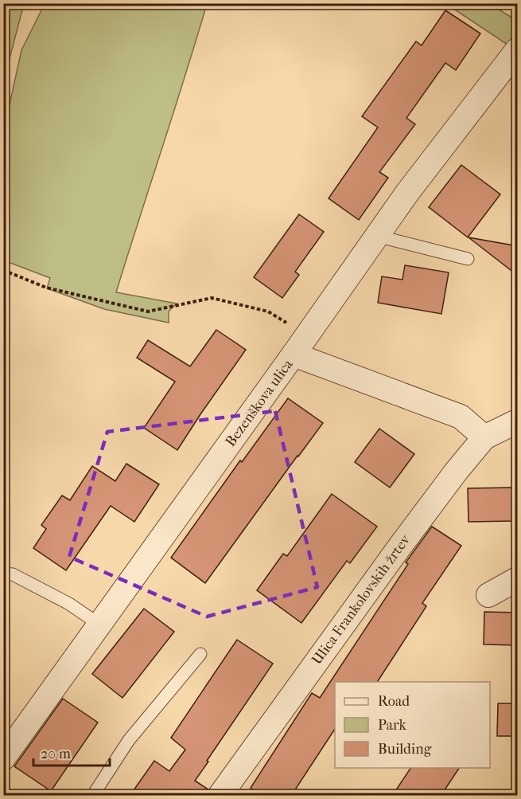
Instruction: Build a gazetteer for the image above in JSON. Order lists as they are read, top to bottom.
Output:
{
  "streets": {
    "street": ["Bezenškova ulica", "Ulica Frankolovskih žrtev"]
  },
  "legend": ["Road", "Park", "Building"],
  "scale_bar": "20 m"
}
